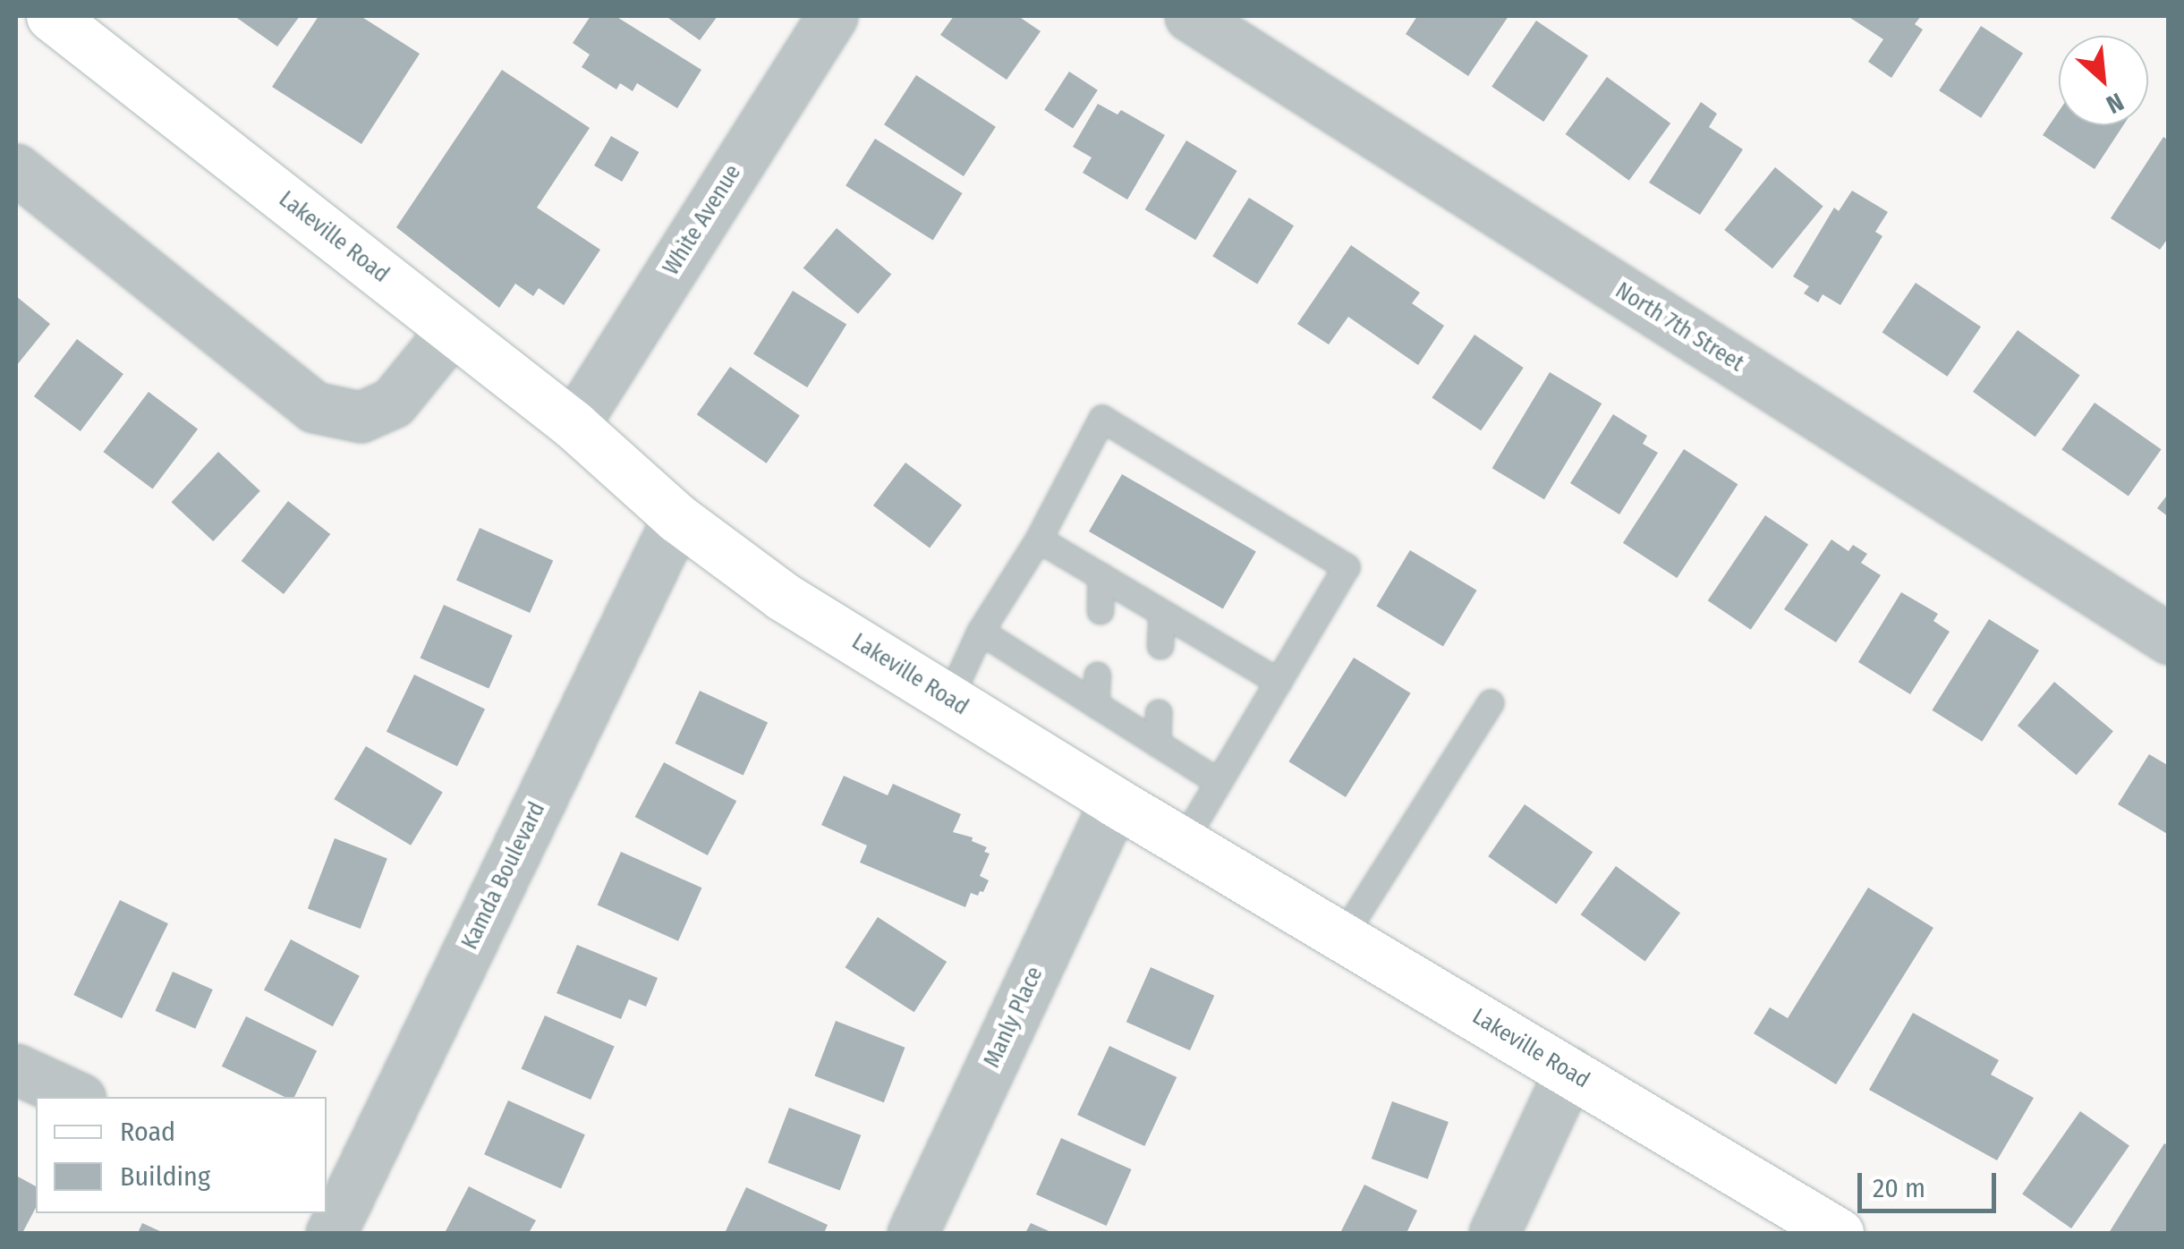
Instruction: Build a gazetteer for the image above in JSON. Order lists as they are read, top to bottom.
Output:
{
  "streets": {
    "main road": ["Lakeville Road"],
    "street": [
      "White Avenue",
      "North 7th Street",
      "Kamda Boulevard",
      "Manly Place"
    ]
  },
  "crossings": [
    ["White Avenue", "Lakeville Road"],
    ["Lakeville Road", "Kamda Boulevard"],
    ["Lakeville Road", "Manly Place"]
  ],
  "legend": ["Road", "Building"],
  "scale_bar": "20 m",
  "north": "bottom right"
}
